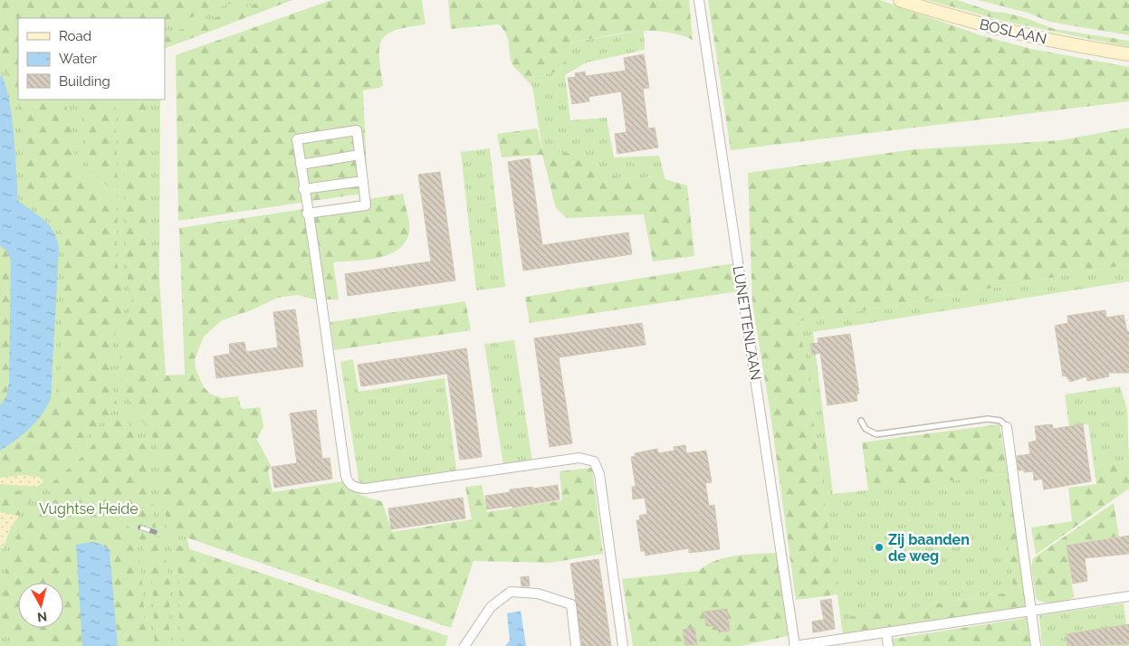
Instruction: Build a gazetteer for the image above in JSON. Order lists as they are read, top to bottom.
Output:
{
  "streets": {
    "main road": ["BOSLAAN"],
    "street": ["LUNETTENLAAN"]
  },
  "parks": ["Vughtse Heide"],
  "places": ["Zij baanden de weg"],
  "legend": ["Road", "Water", "Building"],
  "north": "bottom"
}
